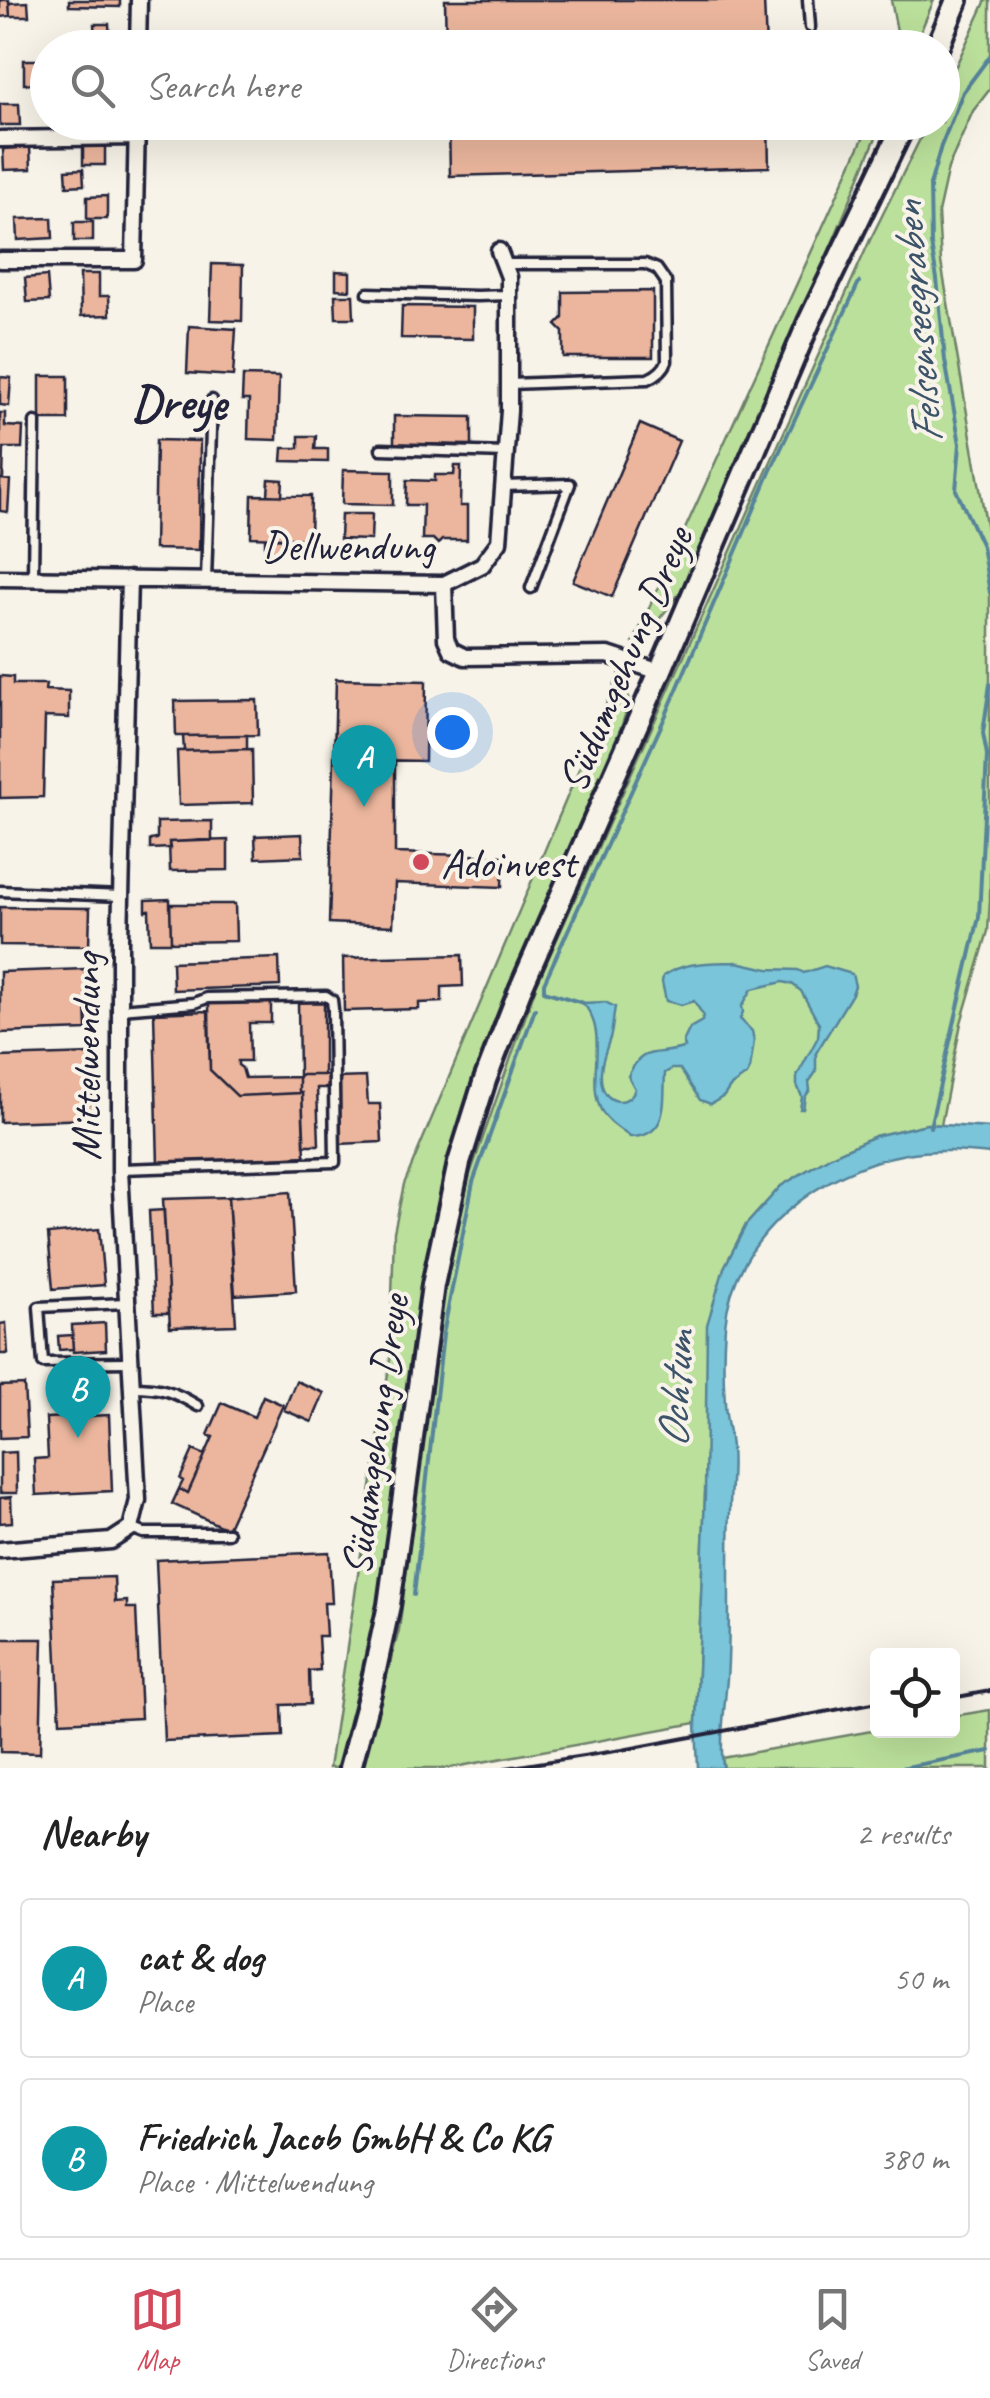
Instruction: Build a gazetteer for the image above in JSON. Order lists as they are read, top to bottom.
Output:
{
  "streets": {
    "main road": ["Südumgehung Dreye"],
    "street": ["Dellwendung", "Mittelwendung"]
  },
  "crossings": [
    ["Dellwendung", "Mittelwendung"]
  ],
  "districts": ["Dreye"],
  "water": ["Felsenseegraben", "Ochtum"],
  "places": ["Adoinvest"],
  "page": {
    "search": "Search here",
    "pins": ["A", "B"],
    "heading": ["Nearby", "2 results"],
    "list": [
      {
        "mark": "A",
        "name": "cat & dog",
        "note": "Place",
        "value": "50 m"
      },
      {
        "mark": "B",
        "name": "Friedrich Jacob GmbH & Co KG",
        "note": "Place · Mittelwendung",
        "value": "380 m"
      }
    ],
    "nav": ["Map", "Directions", "Saved"]
  }
}
